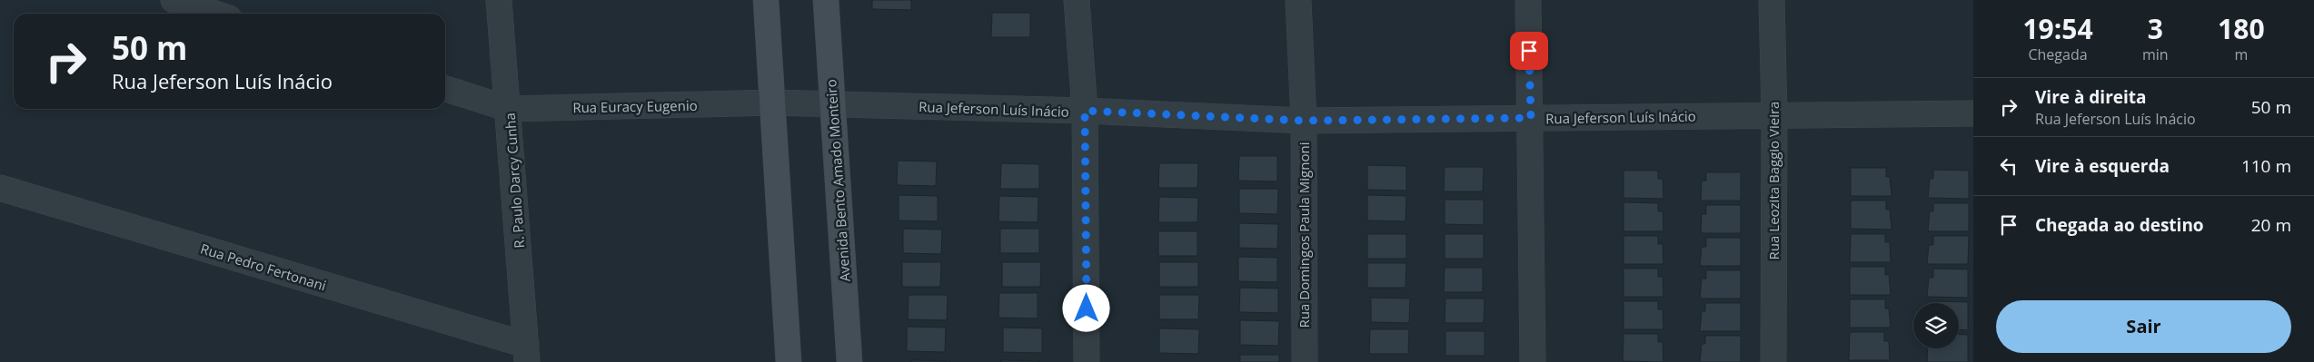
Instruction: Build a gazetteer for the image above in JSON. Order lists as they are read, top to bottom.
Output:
{
  "streets": {
    "street": [
      "Rua Euracy Eugenio",
      "Rua Jeferson Luís Inácio",
      "R. Paulo Darcy Cunha",
      "Avenida Bento Amado Monteiro",
      "Rua Leozita Baggio Vieira",
      "Rua Domingos Paula Mignoni",
      "Rua Pedro Fertonani"
    ]
  },
  "crossings": [
    ["Rua Euracy Eugenio", "Rua Jeferson Luís Inácio"],
    ["Rua Euracy Eugenio", "R. Paulo Darcy Cunha"],
    ["Rua Euracy Eugenio", "Avenida Bento Amado Monteiro"],
    ["Rua Jeferson Luís Inácio", "Avenida Bento Amado Monteiro"],
    ["Rua Jeferson Luís Inácio", "Rua Leozita Baggio Vieira"],
    ["Rua Jeferson Luís Inácio", "Rua Domingos Paula Mignoni"],
    ["R. Paulo Darcy Cunha", "Rua Pedro Fertonani"]
  ],
  "page": {
    "eta": [
      "19:54",
      "Chegada",
      "3",
      "min",
      "180",
      "m"
    ],
    "turn": ["50 m", "Rua Jeferson Luís Inácio"],
    "list": [
      {
        "name": "Vire à direita",
        "note": "Rua Jeferson Luís Inácio",
        "value": "50 m"
      },
      {
        "name": "Vire à esquerda",
        "value": "110 m"
      },
      {
        "name": "Chegada ao destino",
        "value": "20 m"
      }
    ],
    "buttons": "Sair"
  }
}
